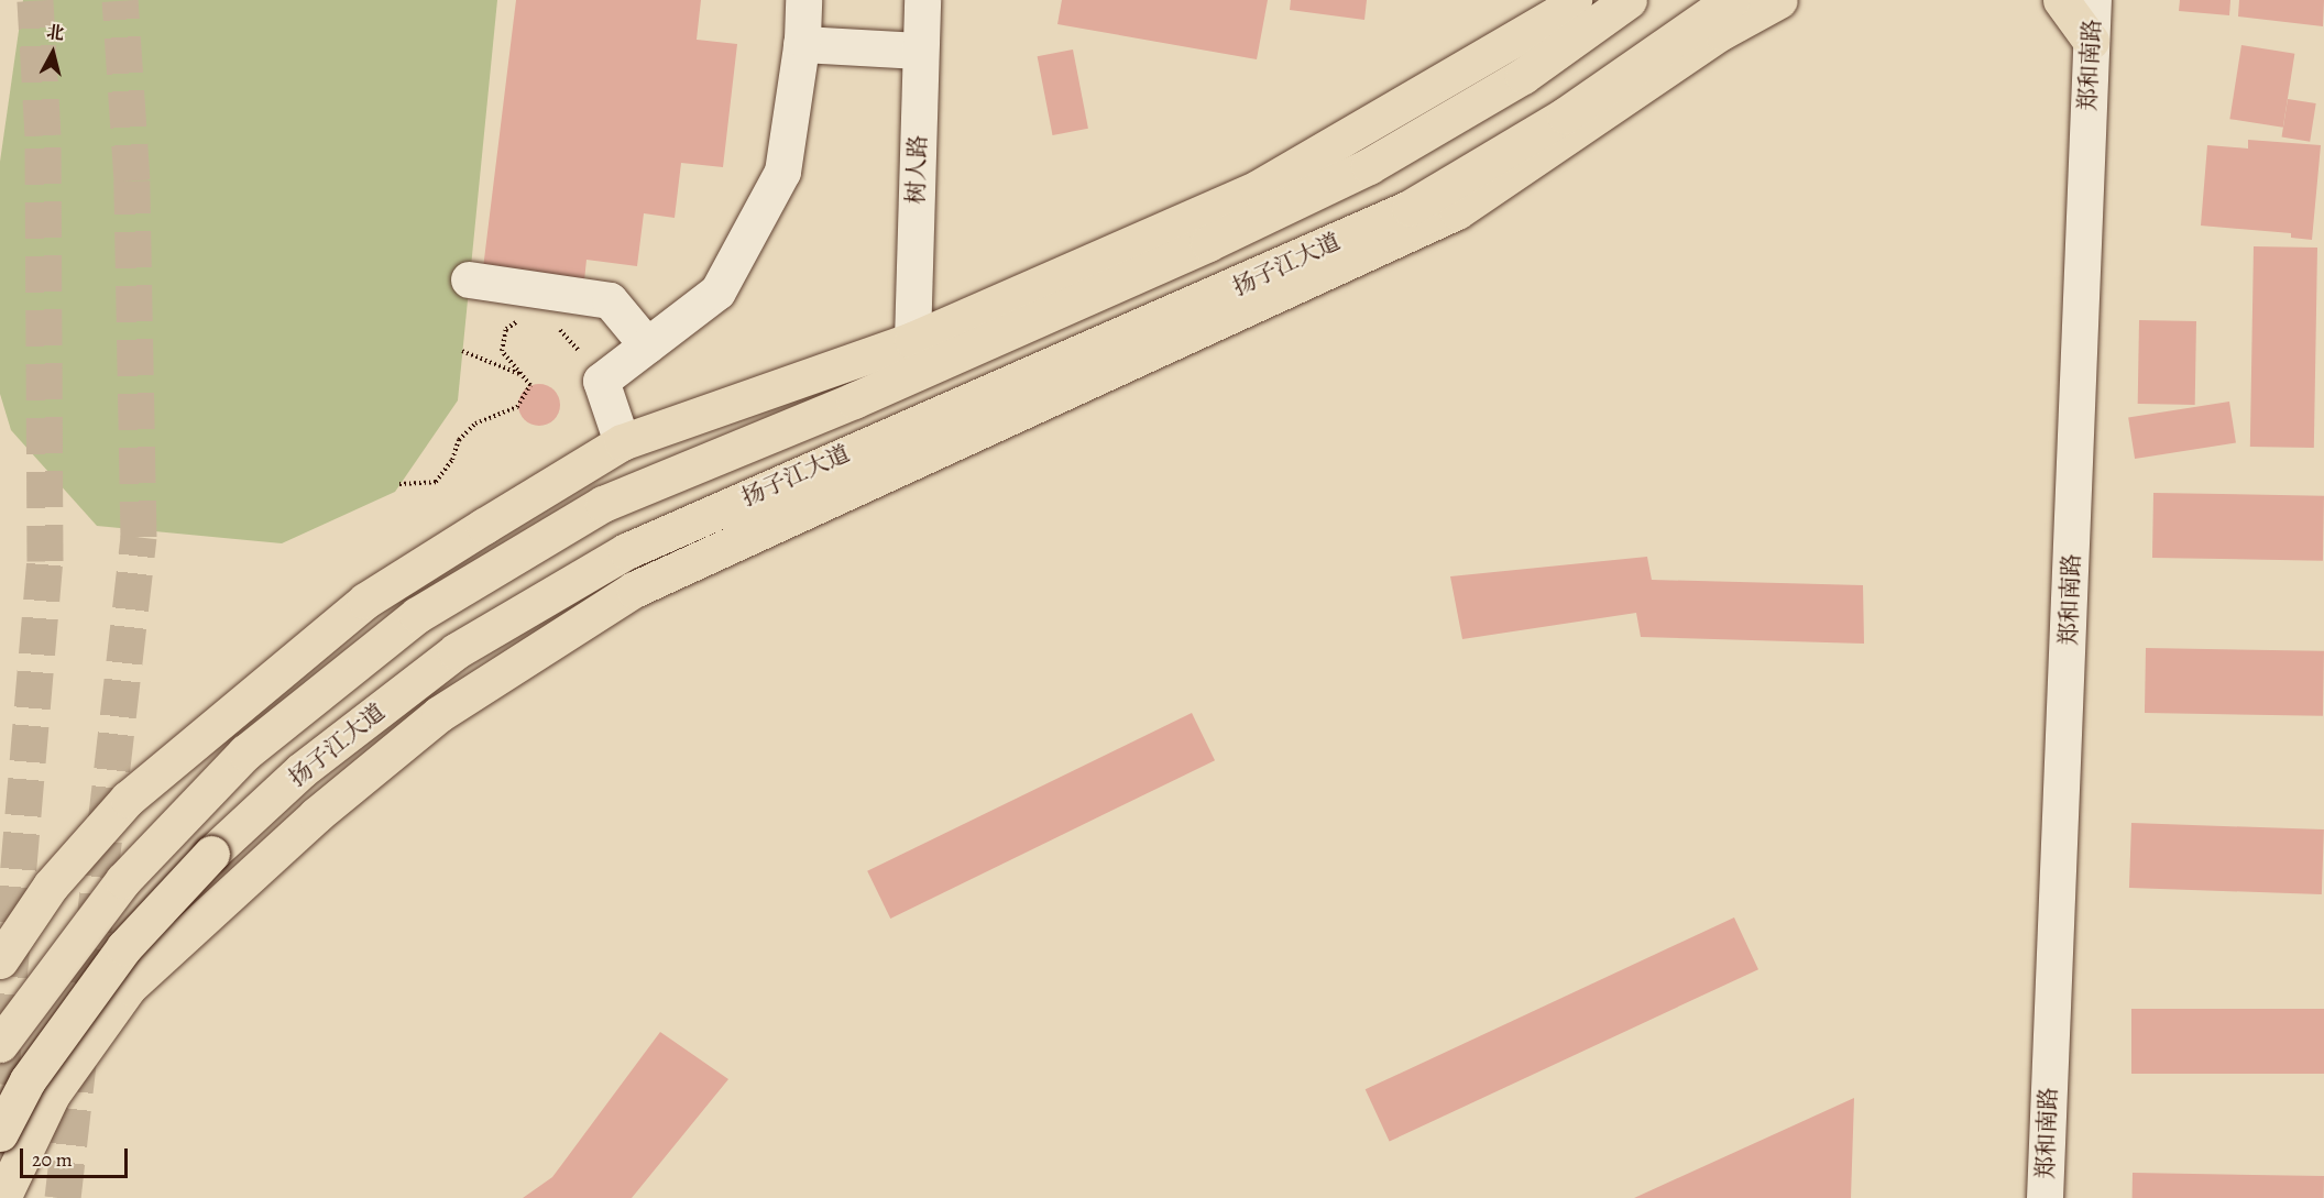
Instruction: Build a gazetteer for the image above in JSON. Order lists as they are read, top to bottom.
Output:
{
  "streets": {
    "main road": ["扬子江大道"],
    "street": ["郑和南路", "树人路"]
  },
  "scale_bar": "20 m",
  "north": "top"
}
